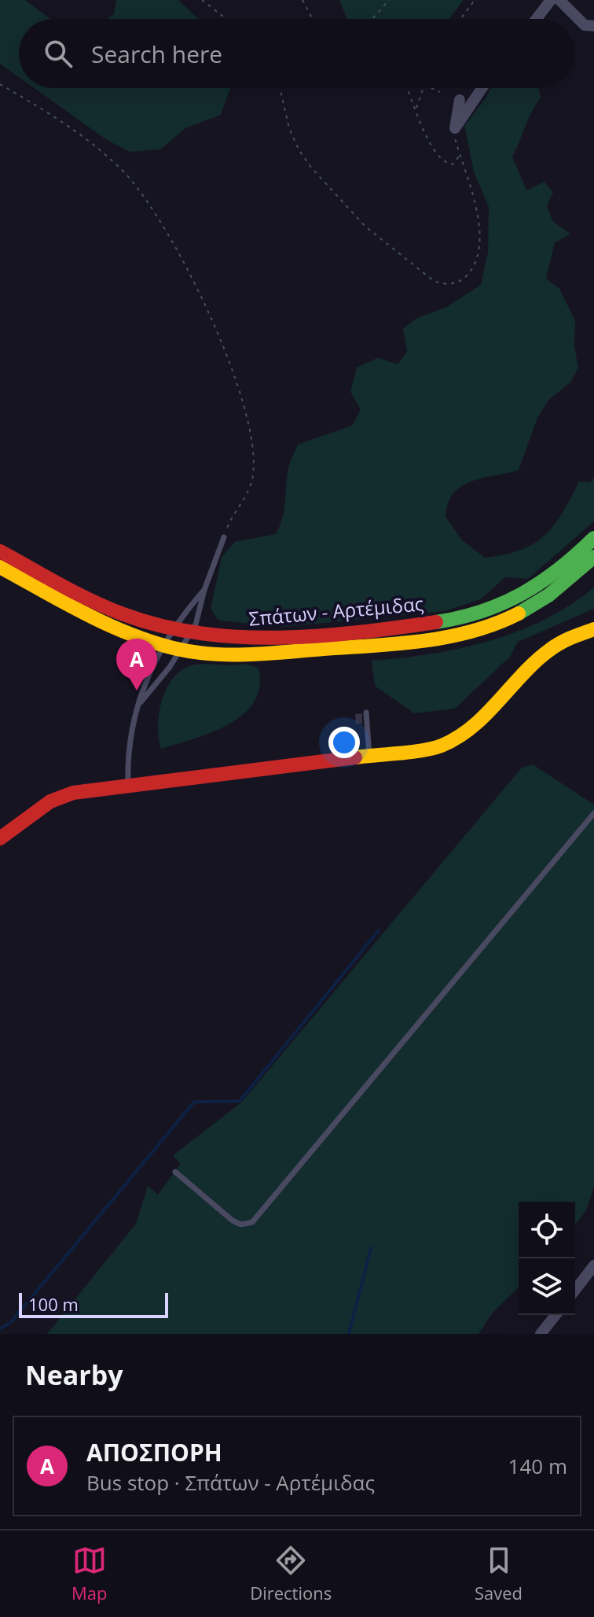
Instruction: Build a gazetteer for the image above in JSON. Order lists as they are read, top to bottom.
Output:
{
  "streets": {
    "main road": ["Σπάτων - Αρτέμιδας"]
  },
  "scale_bar": "100 m",
  "page": {
    "search": "Search here",
    "pins": "A",
    "scale": "100 m",
    "heading": "Nearby",
    "list": [
      {
        "mark": "A",
        "name": "ΑΠΟΣΠΟΡΗ",
        "note": "Bus stop · Σπάτων - Αρτέμιδας",
        "value": "140 m"
      }
    ],
    "nav": ["Map", "Directions", "Saved"]
  }
}
